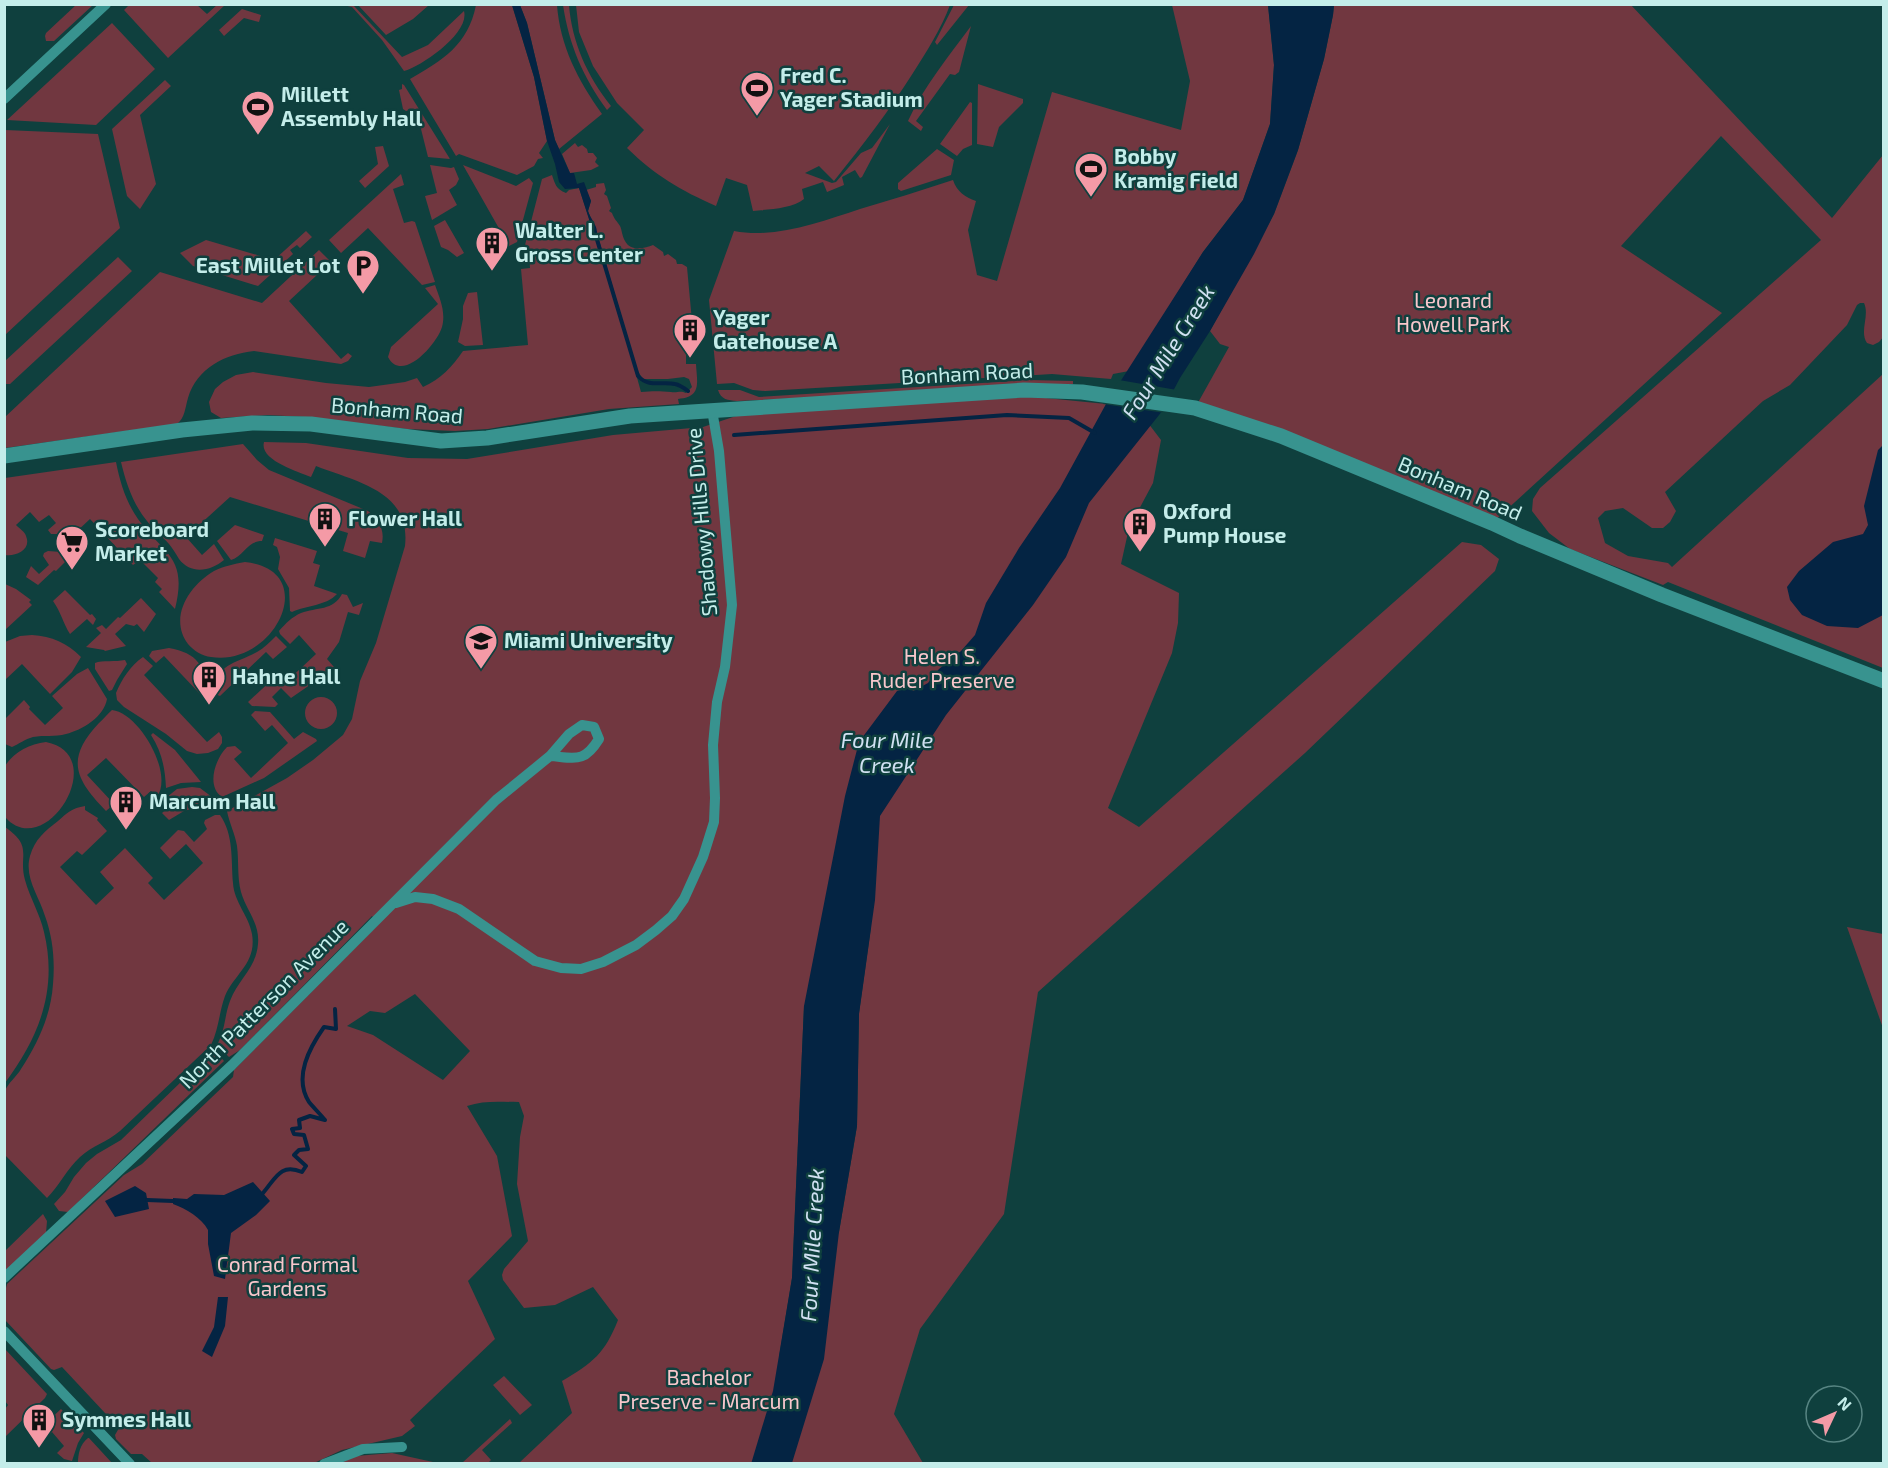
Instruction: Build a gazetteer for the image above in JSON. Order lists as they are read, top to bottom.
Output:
{
  "streets": {
    "street": ["Bonham Road", "Shadowy Hills Drive", "North Patterson Avenue"]
  },
  "crossings": [
    ["Bonham Road", "Shadowy Hills Drive"],
    ["Shadowy Hills Drive", "North Patterson Avenue"]
  ],
  "water": ["Four Mile Creek"],
  "parks": [
    "Leonard Howell Park",
    "Helen S. Ruder Preserve",
    "Conrad Formal Gardens",
    "Bachelor Preserve - Marcum"
  ],
  "places": {
    "sports": ["Fred C. Yager Stadium", "Millett Assembly Hall", "Bobby Kramig Field"],
    "building": [
      "Walter L. Gross Center",
      "Yager Gatehouse A",
      "Flower Hall",
      "Oxford Pump House",
      "Hahne Hall",
      "Marcum Hall",
      "Symmes Hall"
    ],
    "parking": ["East Millet Lot"],
    "supermarket": ["Scoreboard Market"],
    "school or university": ["Miami University"]
  },
  "north": "top right"
}
